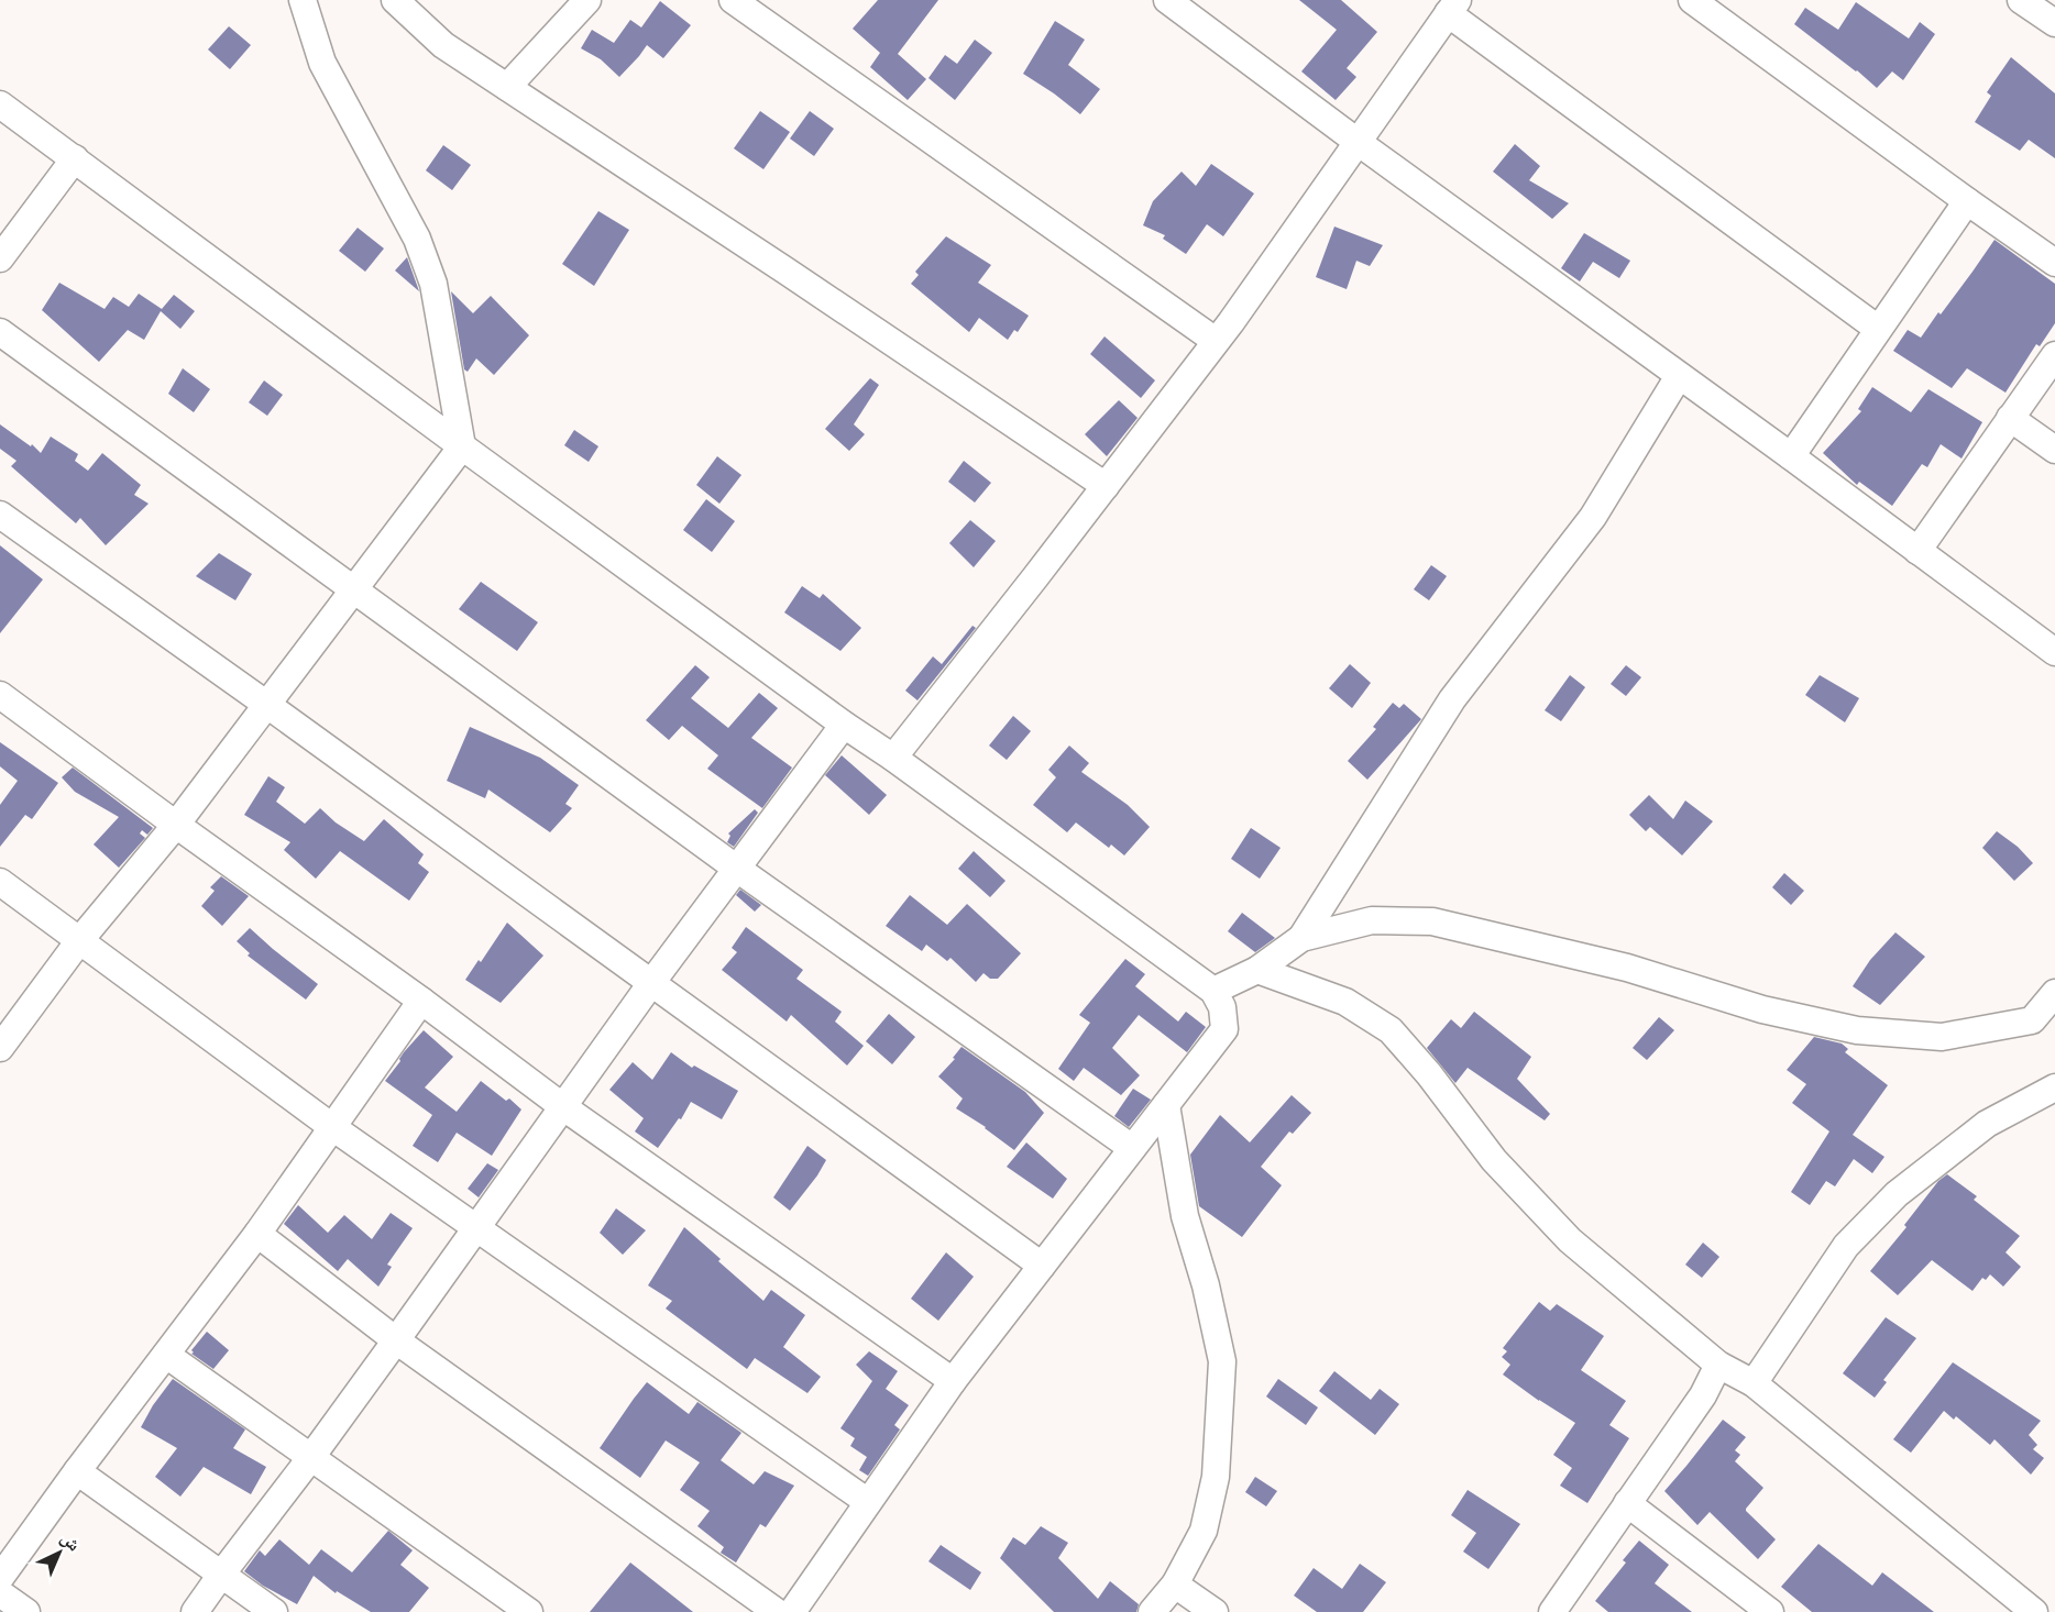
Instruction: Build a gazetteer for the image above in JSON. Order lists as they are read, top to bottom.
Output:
{
  "north": "top right"
}
